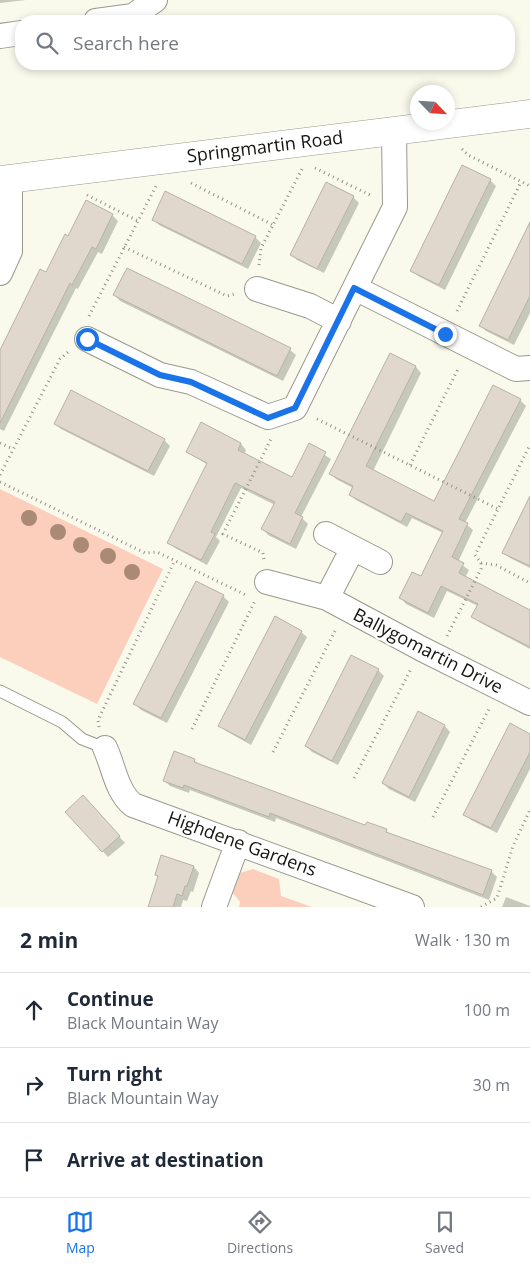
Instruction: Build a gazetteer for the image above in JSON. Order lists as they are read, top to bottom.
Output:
{
  "streets": {
    "street": ["Springmartin Road", "Ballygomartin Drive", "Highdene Gardens"]
  },
  "north": "bottom right",
  "page": {
    "search": "Search here",
    "heading": ["2 min", "Walk · 130 m"],
    "list": [
      ["Continue", "Black Mountain Way", "100 m"],
      ["Turn right", "Black Mountain Way", "30 m"],
      "Arrive at destination"
    ],
    "nav": ["Map", "Directions", "Saved"]
  }
}
